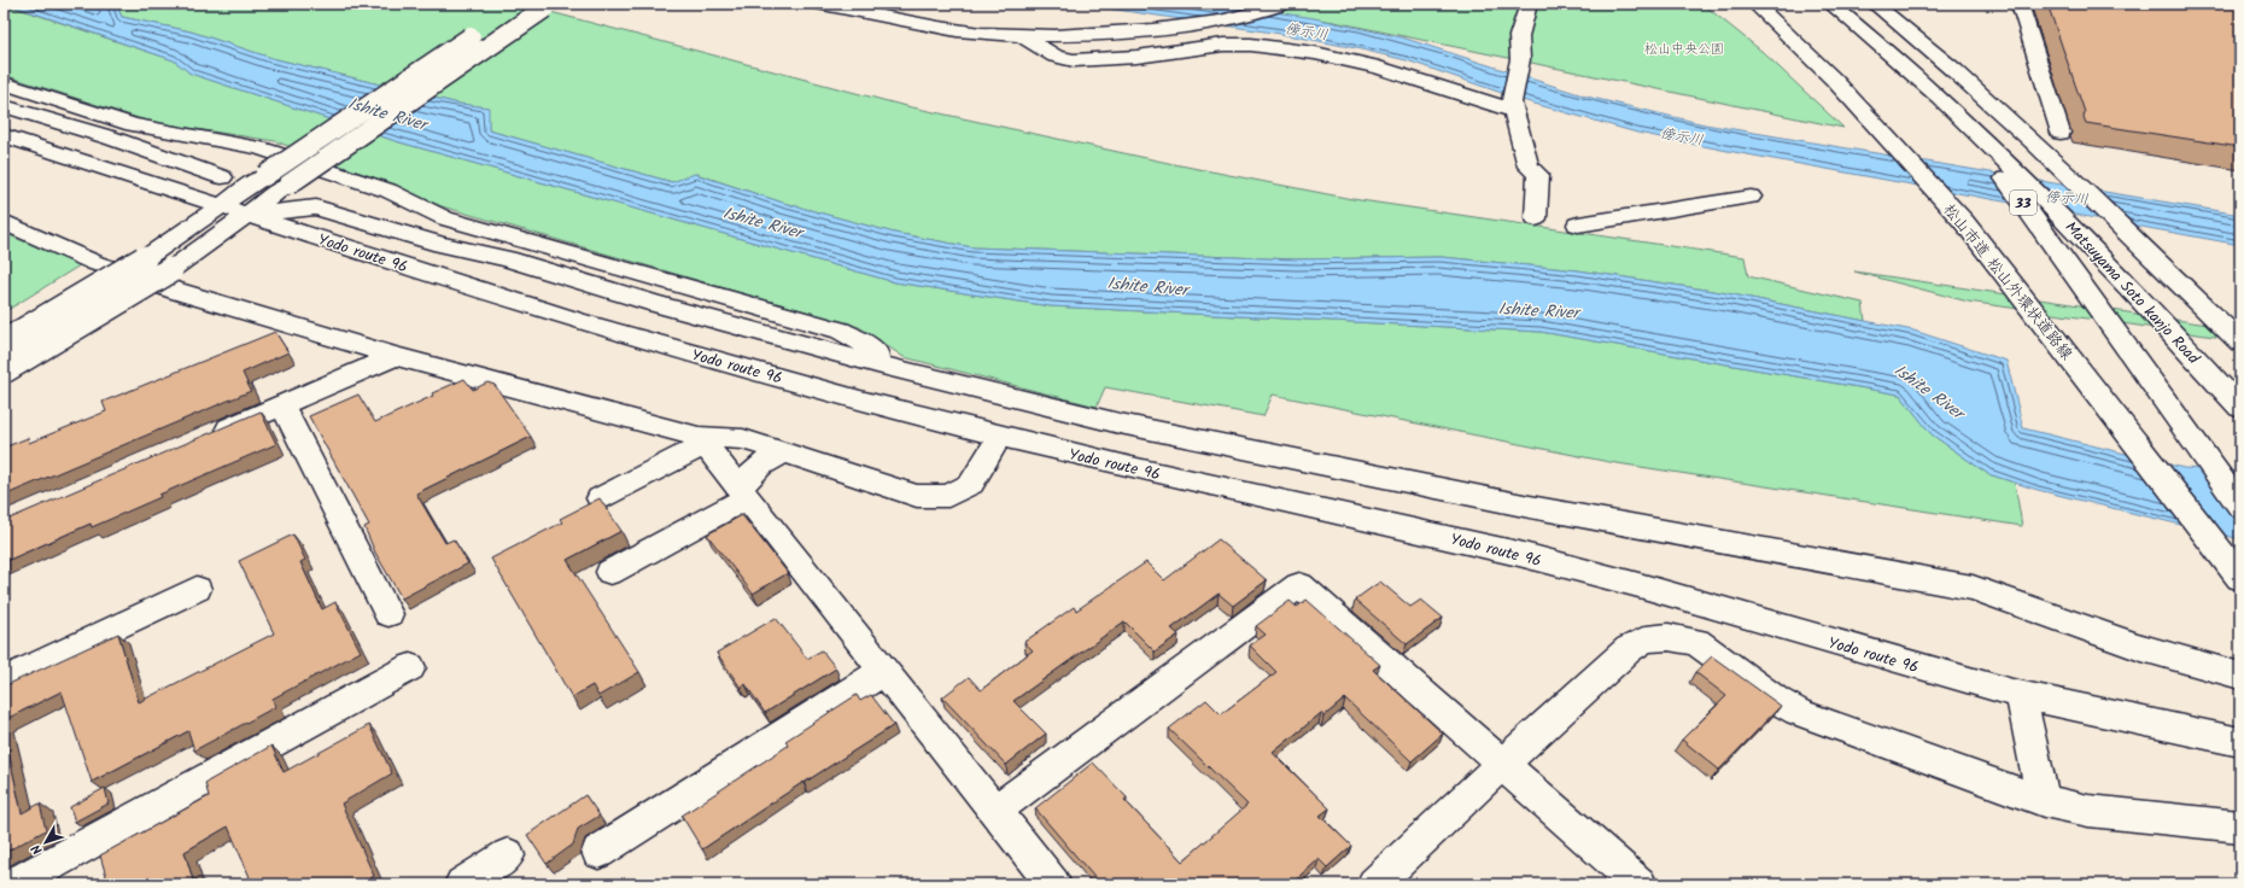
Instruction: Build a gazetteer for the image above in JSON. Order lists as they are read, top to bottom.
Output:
{
  "streets": {
    "main road": [
      "33",
      "Yodo route 96",
      "松山市道 松山外環状道路線",
      "Matsuyama Soto kanjo Road"
    ]
  },
  "crossings": [
    ["33", "Matsuyama Soto kanjo Road"]
  ],
  "water": ["傍示川", "Ishite River"],
  "parks": ["松山中央公園"],
  "north": "bottom left"
}
